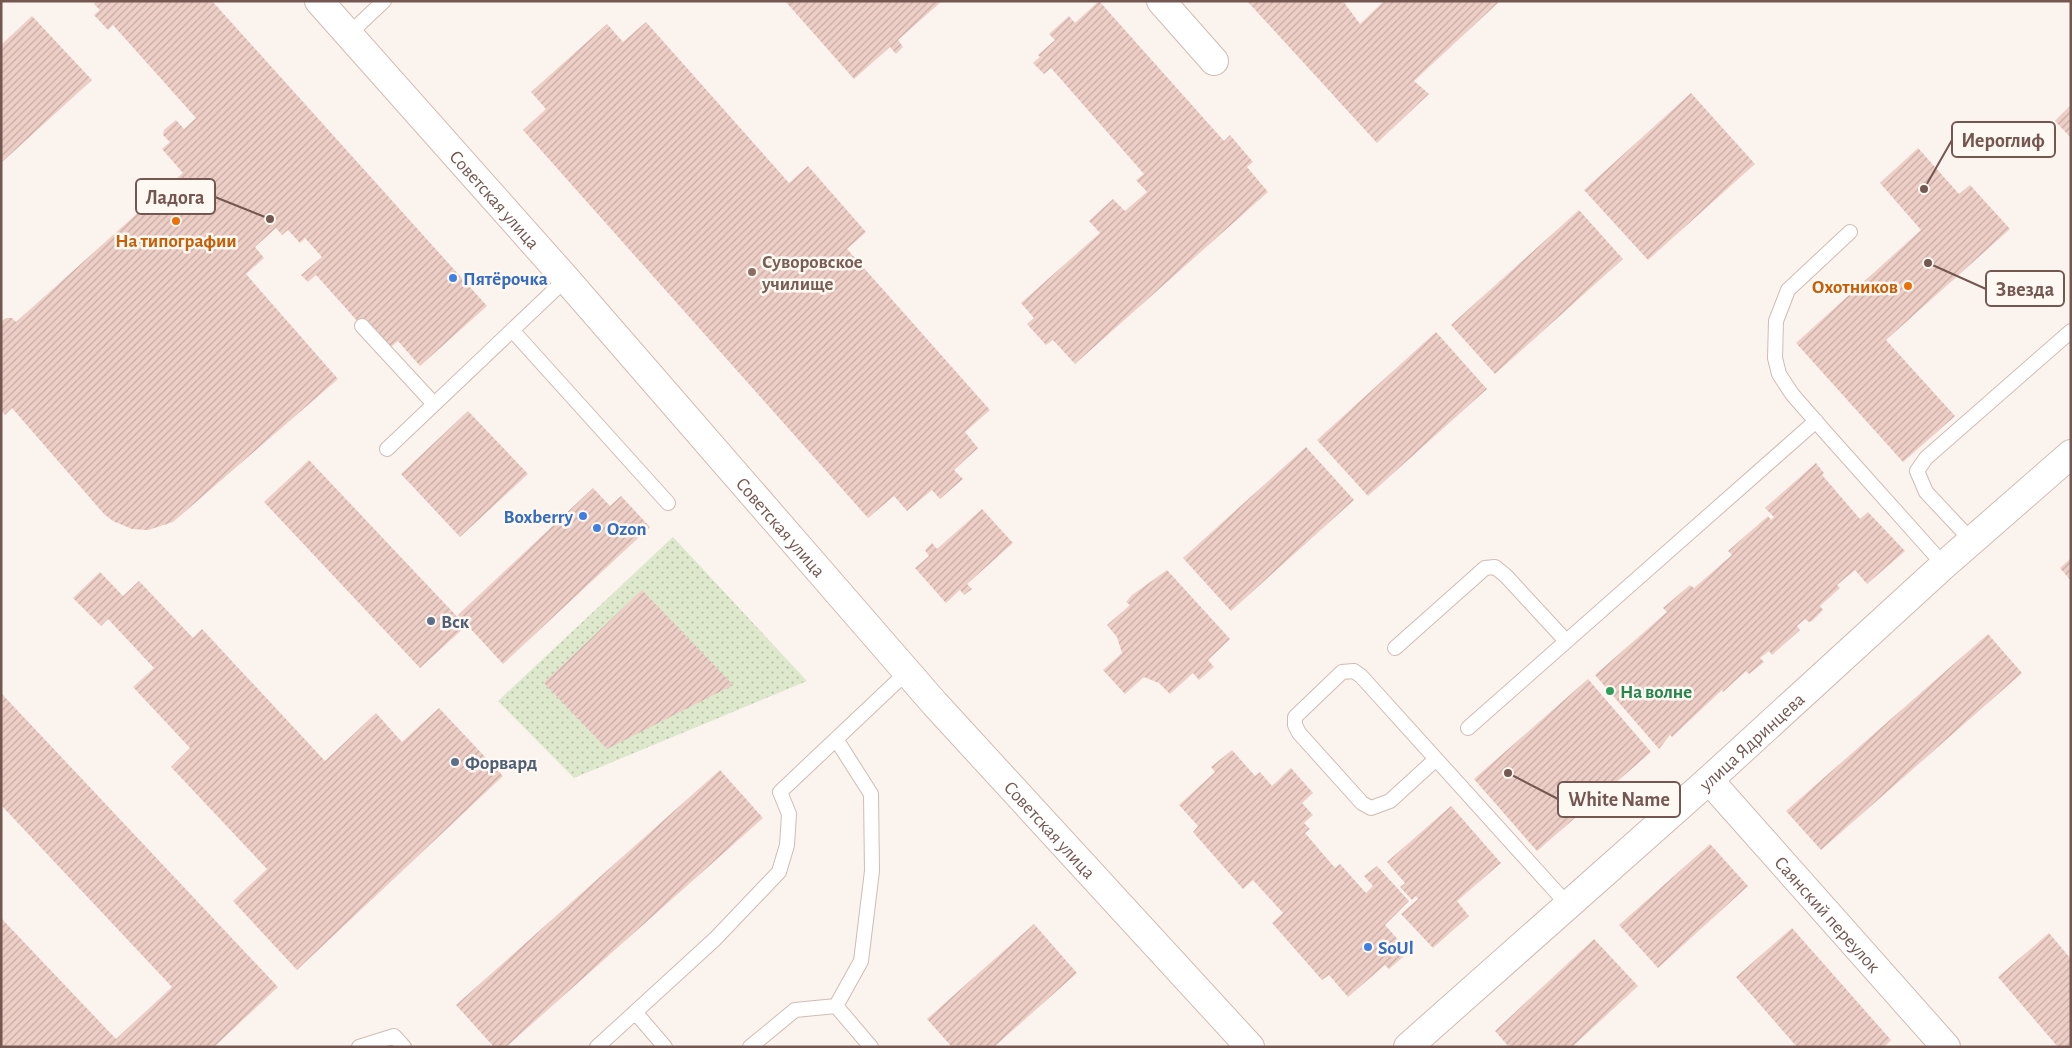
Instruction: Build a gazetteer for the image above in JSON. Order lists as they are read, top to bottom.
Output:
{
  "streets": {
    "main road": ["Советская улица", "улица Ядринцева", "Саянский переулок"]
  },
  "crossings": [
    ["улица Ядринцева", "Саянский переулок"]
  ],
  "places": [
    "Иероглиф",
    "Ладога",
    "На типографии",
    "Звезда",
    "Суворовское училище",
    "Пятёрочка",
    "Охотников",
    "Boxberry",
    "Ozon",
    "Вск",
    "На волне",
    "Форвард",
    "White Name",
    "SoUl"
  ]
}
